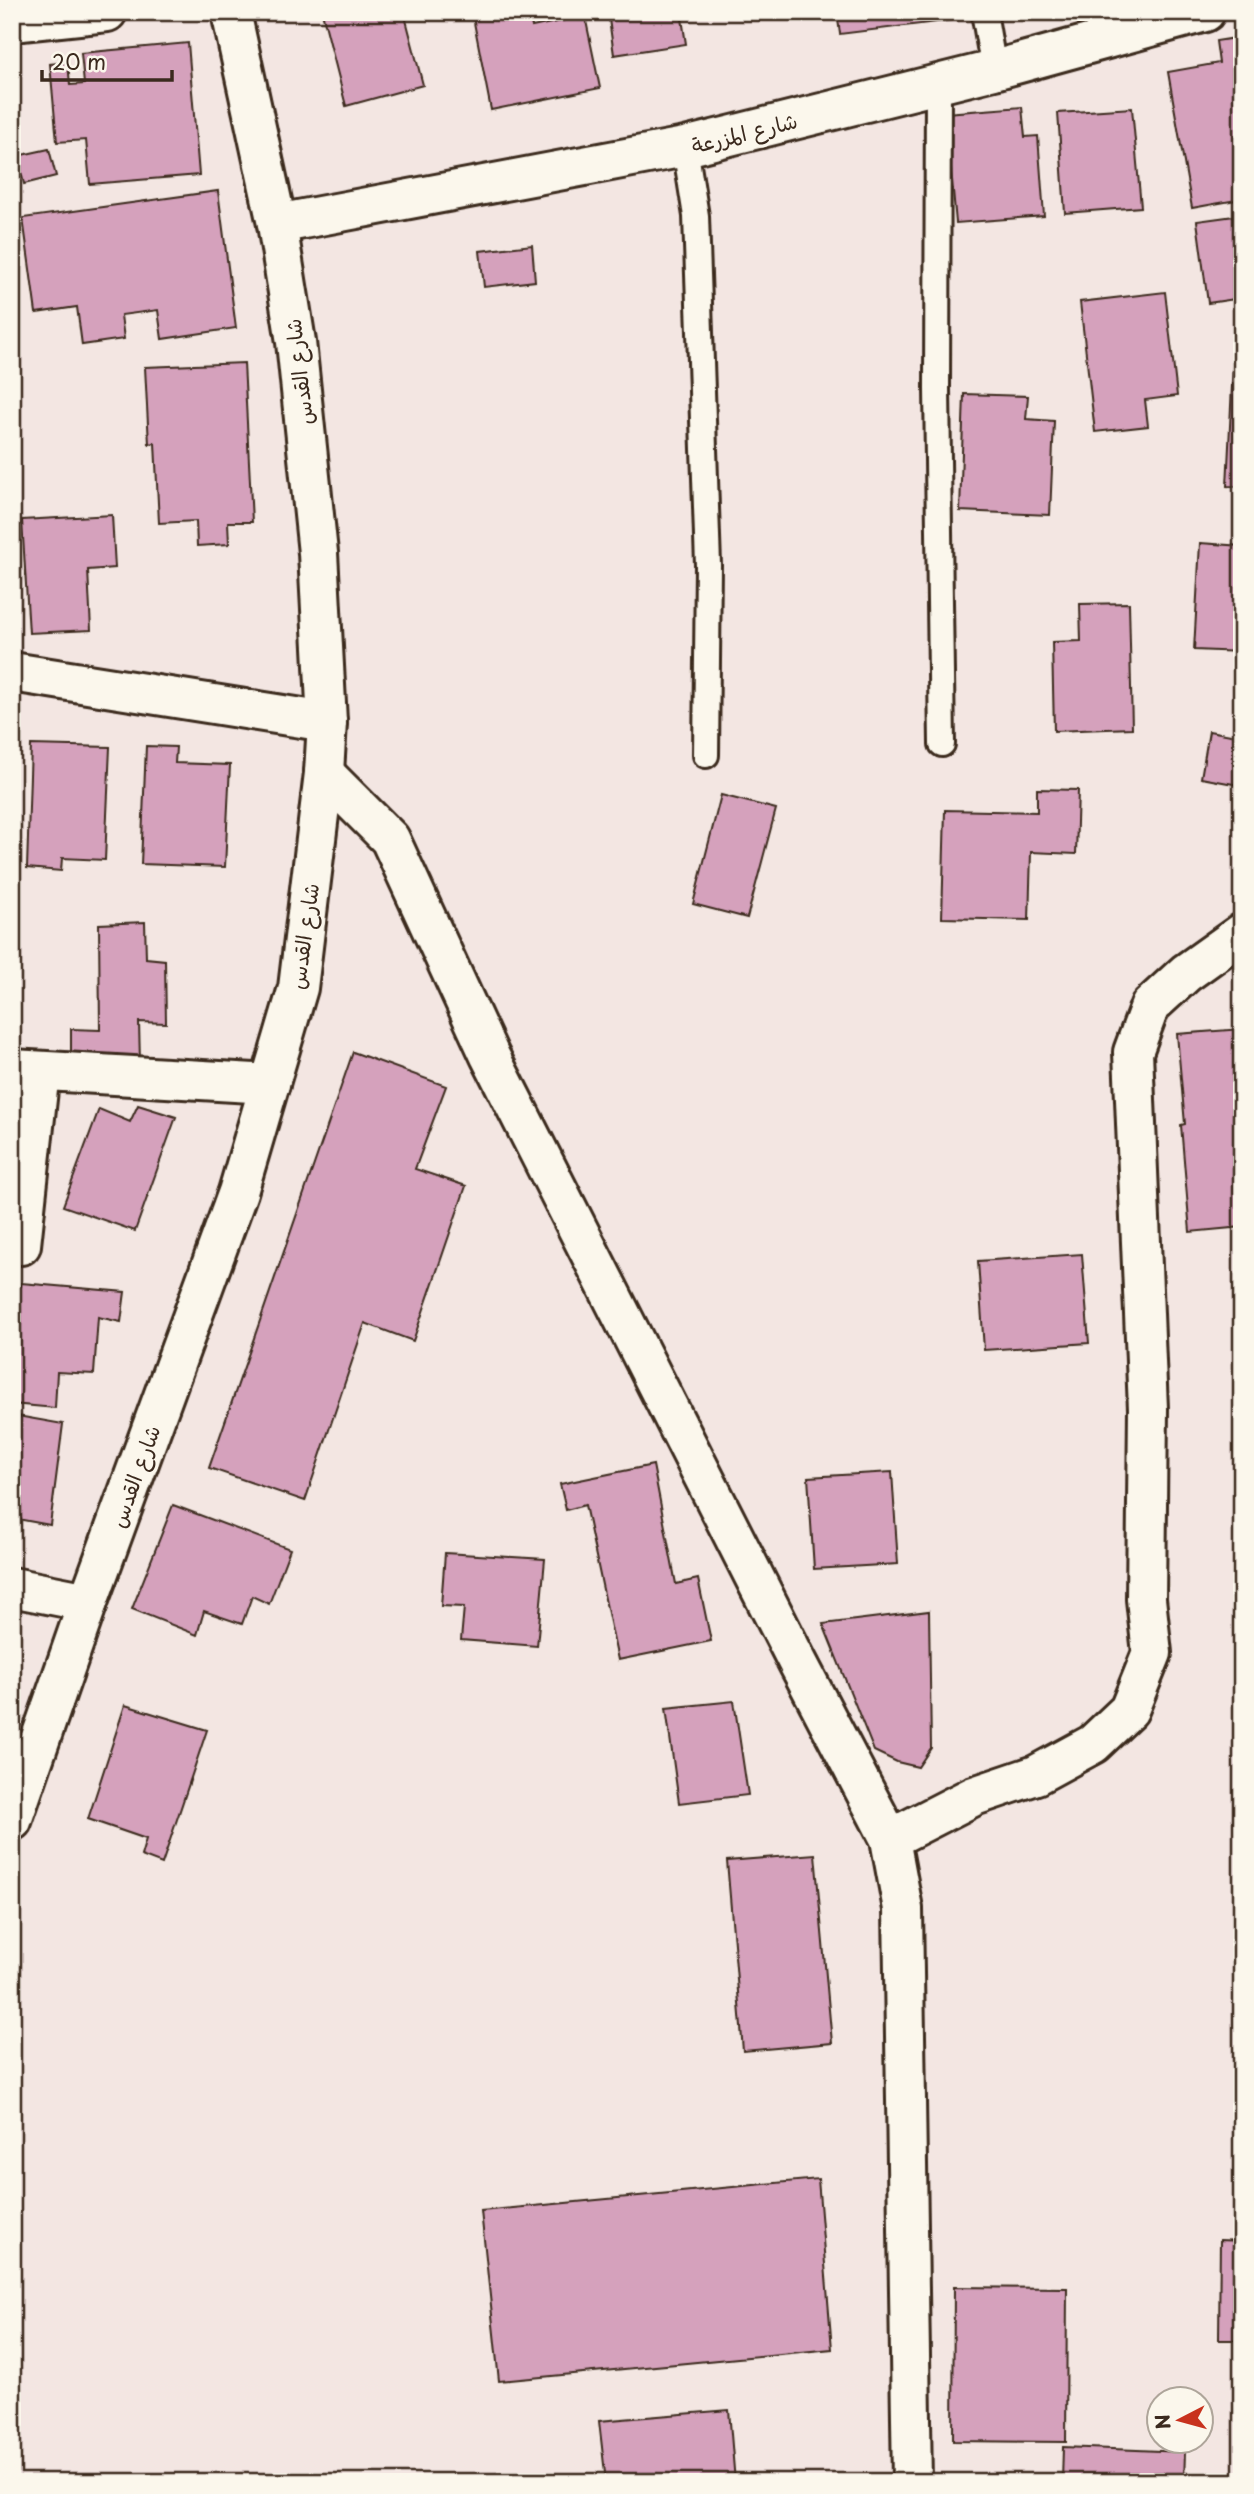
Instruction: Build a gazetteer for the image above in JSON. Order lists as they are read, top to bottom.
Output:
{
  "streets": {
    "street": ["شارع المزرعة", "شارع القدس"]
  },
  "crossings": [
    ["شارع المزرعة", "شارع القدس"]
  ],
  "scale_bar": "20 m",
  "north": "left"
}
